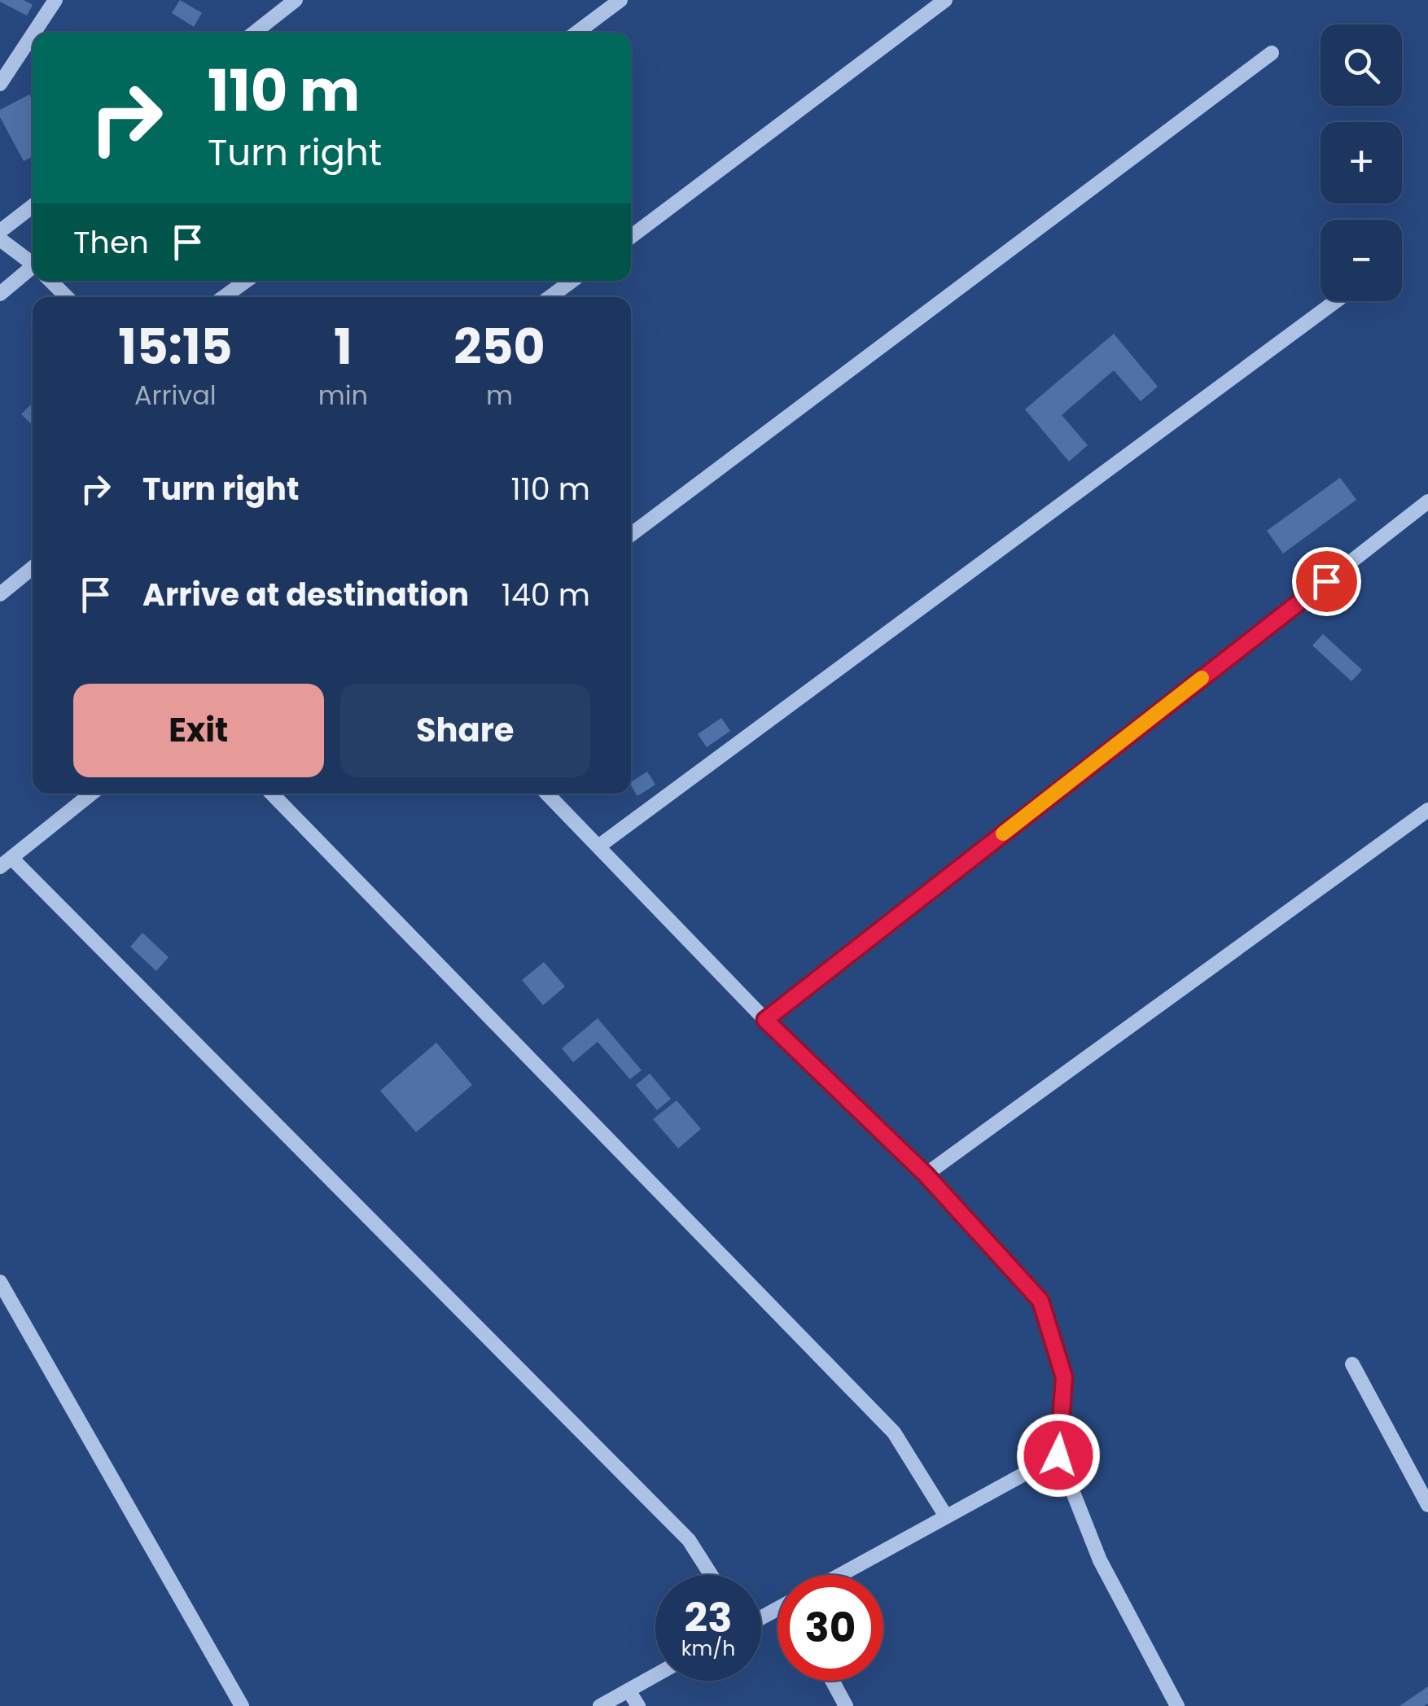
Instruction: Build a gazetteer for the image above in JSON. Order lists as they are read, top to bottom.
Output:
{
  "page": {
    "map_buttons": ["+", "−"],
    "turn": ["110 m", "Turn right"],
    "then": "Then",
    "eta": [
      "15:15",
      "Arrival",
      "1",
      "min",
      "250",
      "m"
    ],
    "list": [
      {
        "name": "Turn right",
        "value": "110 m"
      },
      {
        "name": "Arrive at destination",
        "value": "140 m"
      }
    ],
    "buttons": ["Exit", "Share"],
    "speed": "23 km/h",
    "limit": "30"
  }
}
